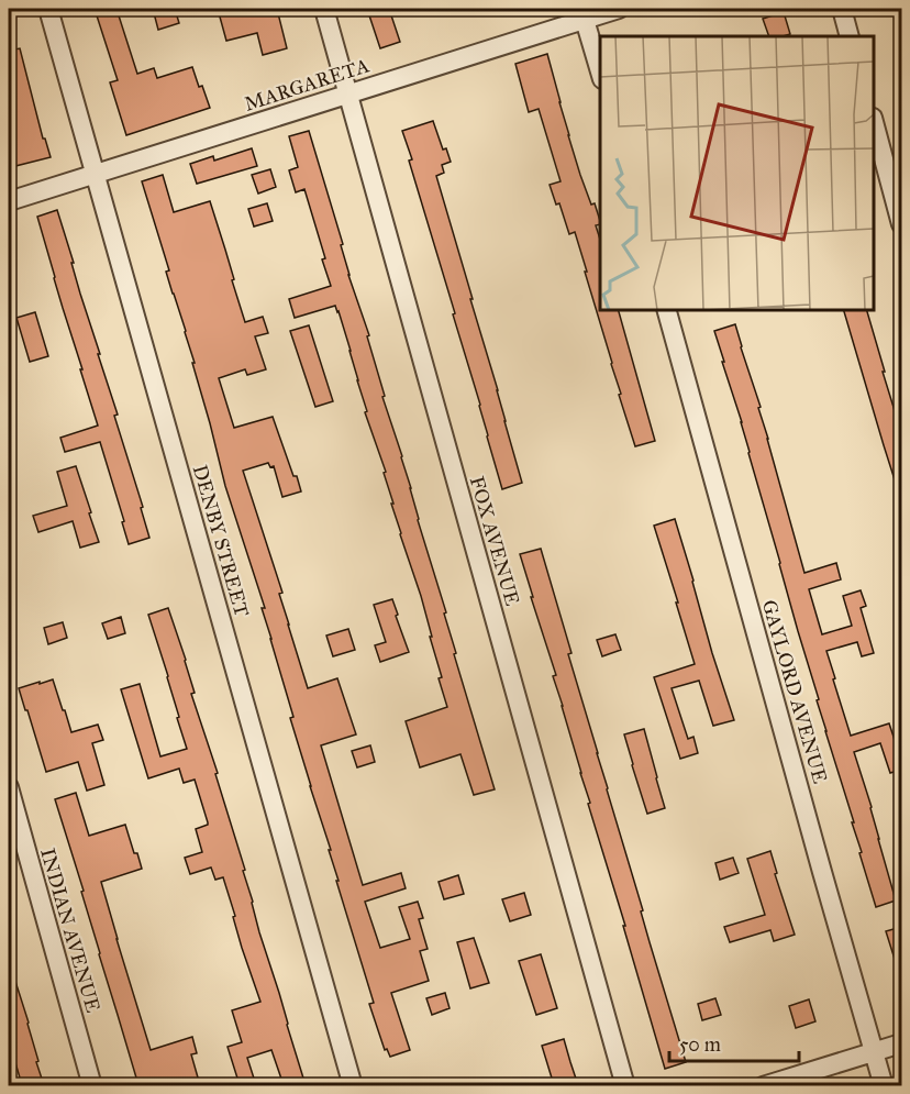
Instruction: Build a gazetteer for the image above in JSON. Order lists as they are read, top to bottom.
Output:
{
  "streets": {
    "street": [
      "MARGARETA",
      "DENBY STREET",
      "FOX AVENUE",
      "GAYLORD AVENUE",
      "INDIAN AVENUE"
    ]
  },
  "crossings": [
    ["MARGARETA", "DENBY STREET"],
    ["MARGARETA", "FOX AVENUE"]
  ],
  "scale_bar": "50 m"
}
